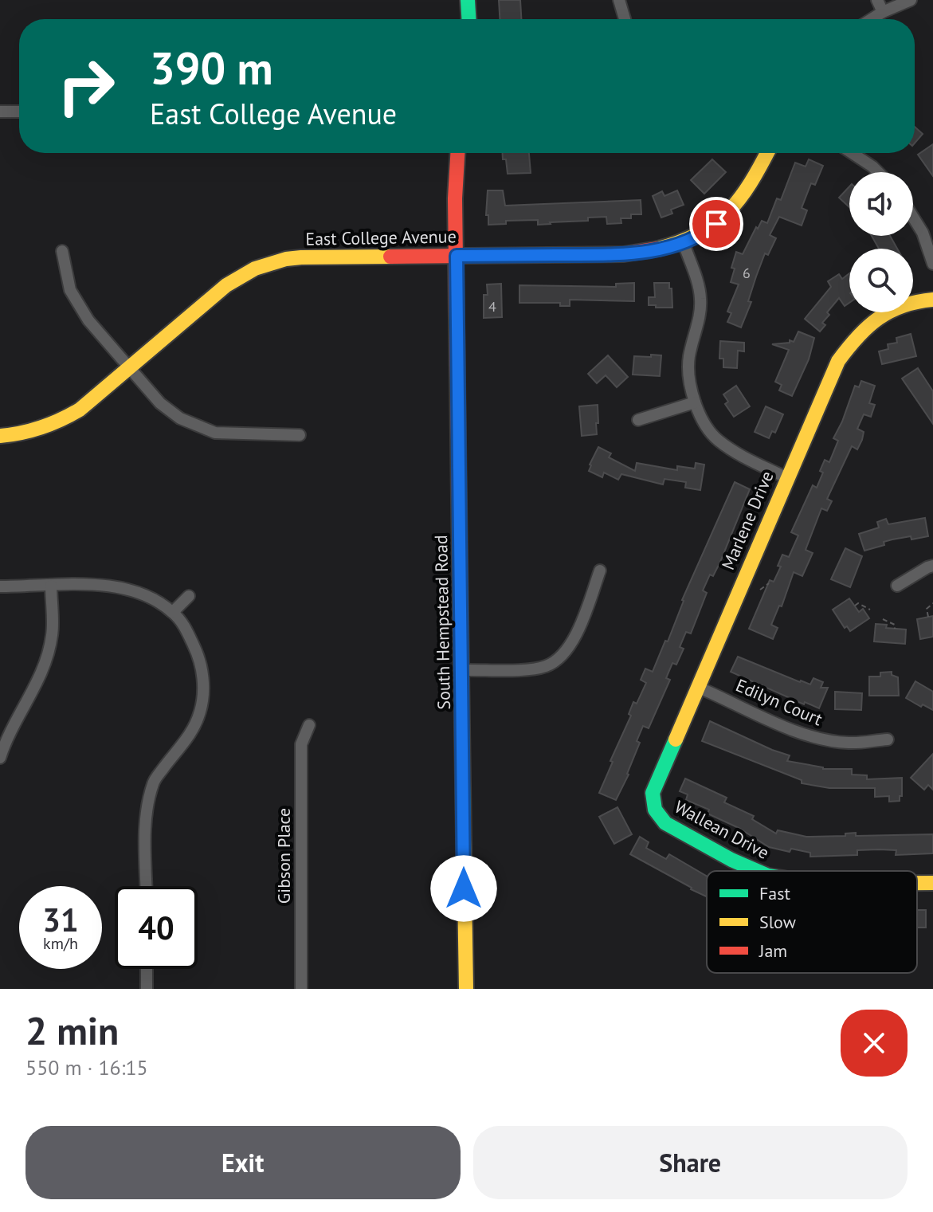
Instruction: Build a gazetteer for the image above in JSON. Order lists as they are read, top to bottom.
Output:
{
  "streets": {
    "street": [
      "East College Avenue",
      "Marlene Drive",
      "South Hempstead Road",
      "Edilyn Court",
      "Wallean Drive",
      "Gibson Place"
    ]
  },
  "crossings": [
    ["East College Avenue", "South Hempstead Road"],
    ["Marlene Drive", "Edilyn Court"],
    ["Marlene Drive", "Wallean Drive"]
  ],
  "house_numbers": ["6", "4"],
  "legend": ["Fast", "Slow", "Jam"],
  "page": {
    "turn": ["390 m", "East College Avenue"],
    "speed": "31 km/h",
    "limit": "40",
    "heading": ["2 min", "550 m · 16:15"],
    "buttons": ["Exit", "Share"]
  }
}
